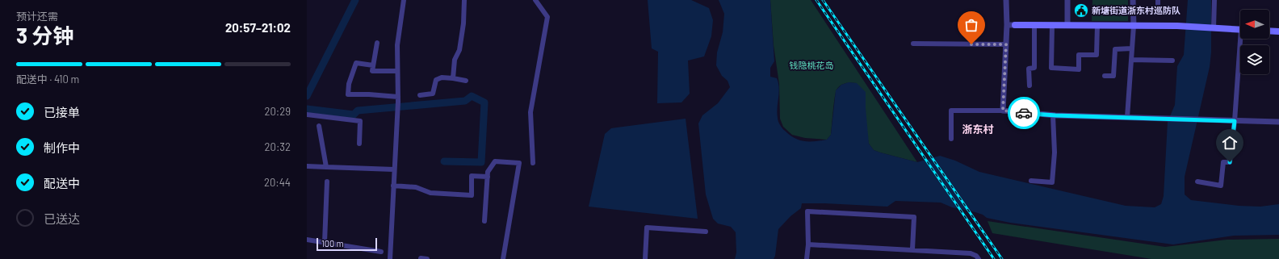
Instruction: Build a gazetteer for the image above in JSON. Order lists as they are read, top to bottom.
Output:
{
  "districts": ["浙东村"],
  "parks": ["钱隐桃花岛"],
  "places": {
    "public building": ["新塘街道浙东村巡防队"]
  },
  "scale_bar": "100 m",
  "north": "left",
  "page": {
    "heading": ["3 分钟", "预计还需", "20:57–21:02"],
    "bar": "配送中 · 410 m",
    "list": [
      ["已接单", "20:29"],
      ["制作中", "20:32"],
      ["配送中", "20:44"],
      "已送达"
    ],
    "scale": "100 m"
  }
}
